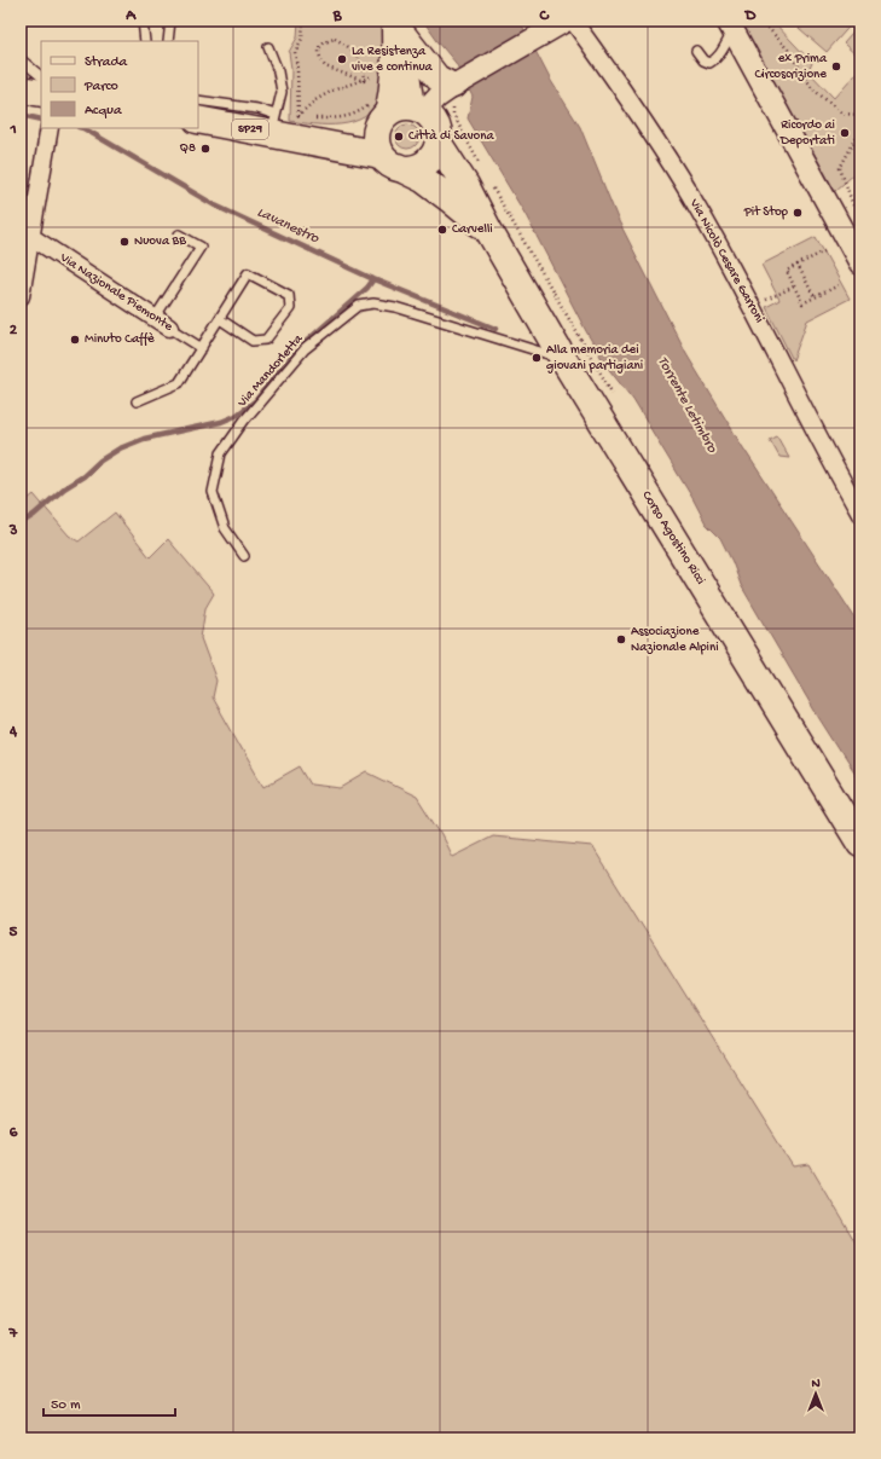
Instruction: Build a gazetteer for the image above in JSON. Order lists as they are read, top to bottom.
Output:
{
  "streets": {
    "main road": ["SP29", "Corso Agostino Ricci"],
    "street": ["Via Nicolò Cesare Garroni", "Via Nazionale Piemonte"],
    "lane": ["Via Mandorletta"]
  },
  "crossings": [
    ["SP29", "Corso Agostino Ricci"],
    ["Via Mandorletta", "Corso Agostino Ricci"]
  ],
  "water": ["Lavanestro", "Torrente Letimbro"],
  "places": [
    "La Resistenza vive e continua",
    "ex Prima Circoscrizione",
    "Ricordo ai Deportati",
    "Città di Savona",
    "Q8",
    "Pit Stop",
    "Carvelli",
    "Nuova BB",
    "Minuto Caffè",
    "Alla memoria dei giovani partigiani",
    "Associazione Nazionale Alpini"
  ],
  "legend": ["Strada", "Parco", "Acqua"],
  "scale_bar": "50 m",
  "north": "top",
  "grid": {
    "columns": [
      "A",
      "B",
      "C",
      "D"
    ],
    "rows": [
      "1",
      "2",
      "3",
      "4",
      "5",
      "6",
      "7"
    ]
  }
}
